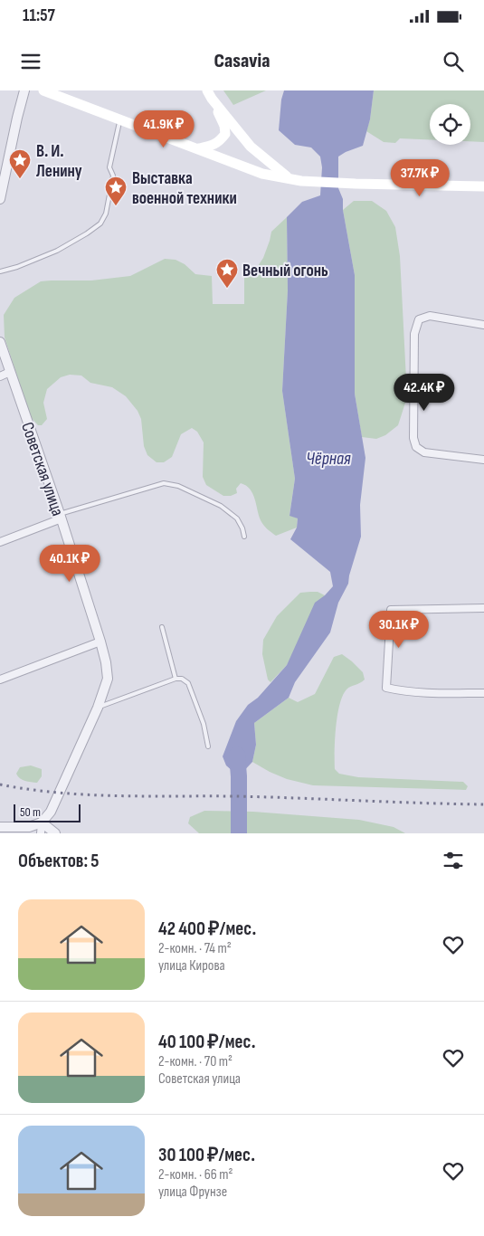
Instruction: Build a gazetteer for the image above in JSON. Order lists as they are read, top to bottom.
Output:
{
  "streets": {
    "street": ["Советская улица"]
  },
  "water": ["Чёрная"],
  "places": {
    "place": ["В. И. Ленину", "Выставка военной техники", "Вечный огонь"]
  },
  "scale_bar": "50 m",
  "page": {
    "status": "11:57",
    "header": "Casavia",
    "price": [
      "41.9K ₽",
      "37.7K ₽",
      "42.4K ₽",
      "40.1K ₽",
      "30.1K ₽"
    ],
    "scale": "50 m",
    "heading": "Объектов: 5",
    "list": [
      {
        "name": "42 400 ₽/мес.",
        "note": "2-комн. · 74 m² · улица Кирова"
      },
      {
        "name": "40 100 ₽/мес.",
        "note": "2-комн. · 70 m² · Советская улица"
      },
      {
        "name": "30 100 ₽/мес.",
        "note": "2-комн. · 66 m² · улица Фрунзе"
      }
    ]
  }
}
